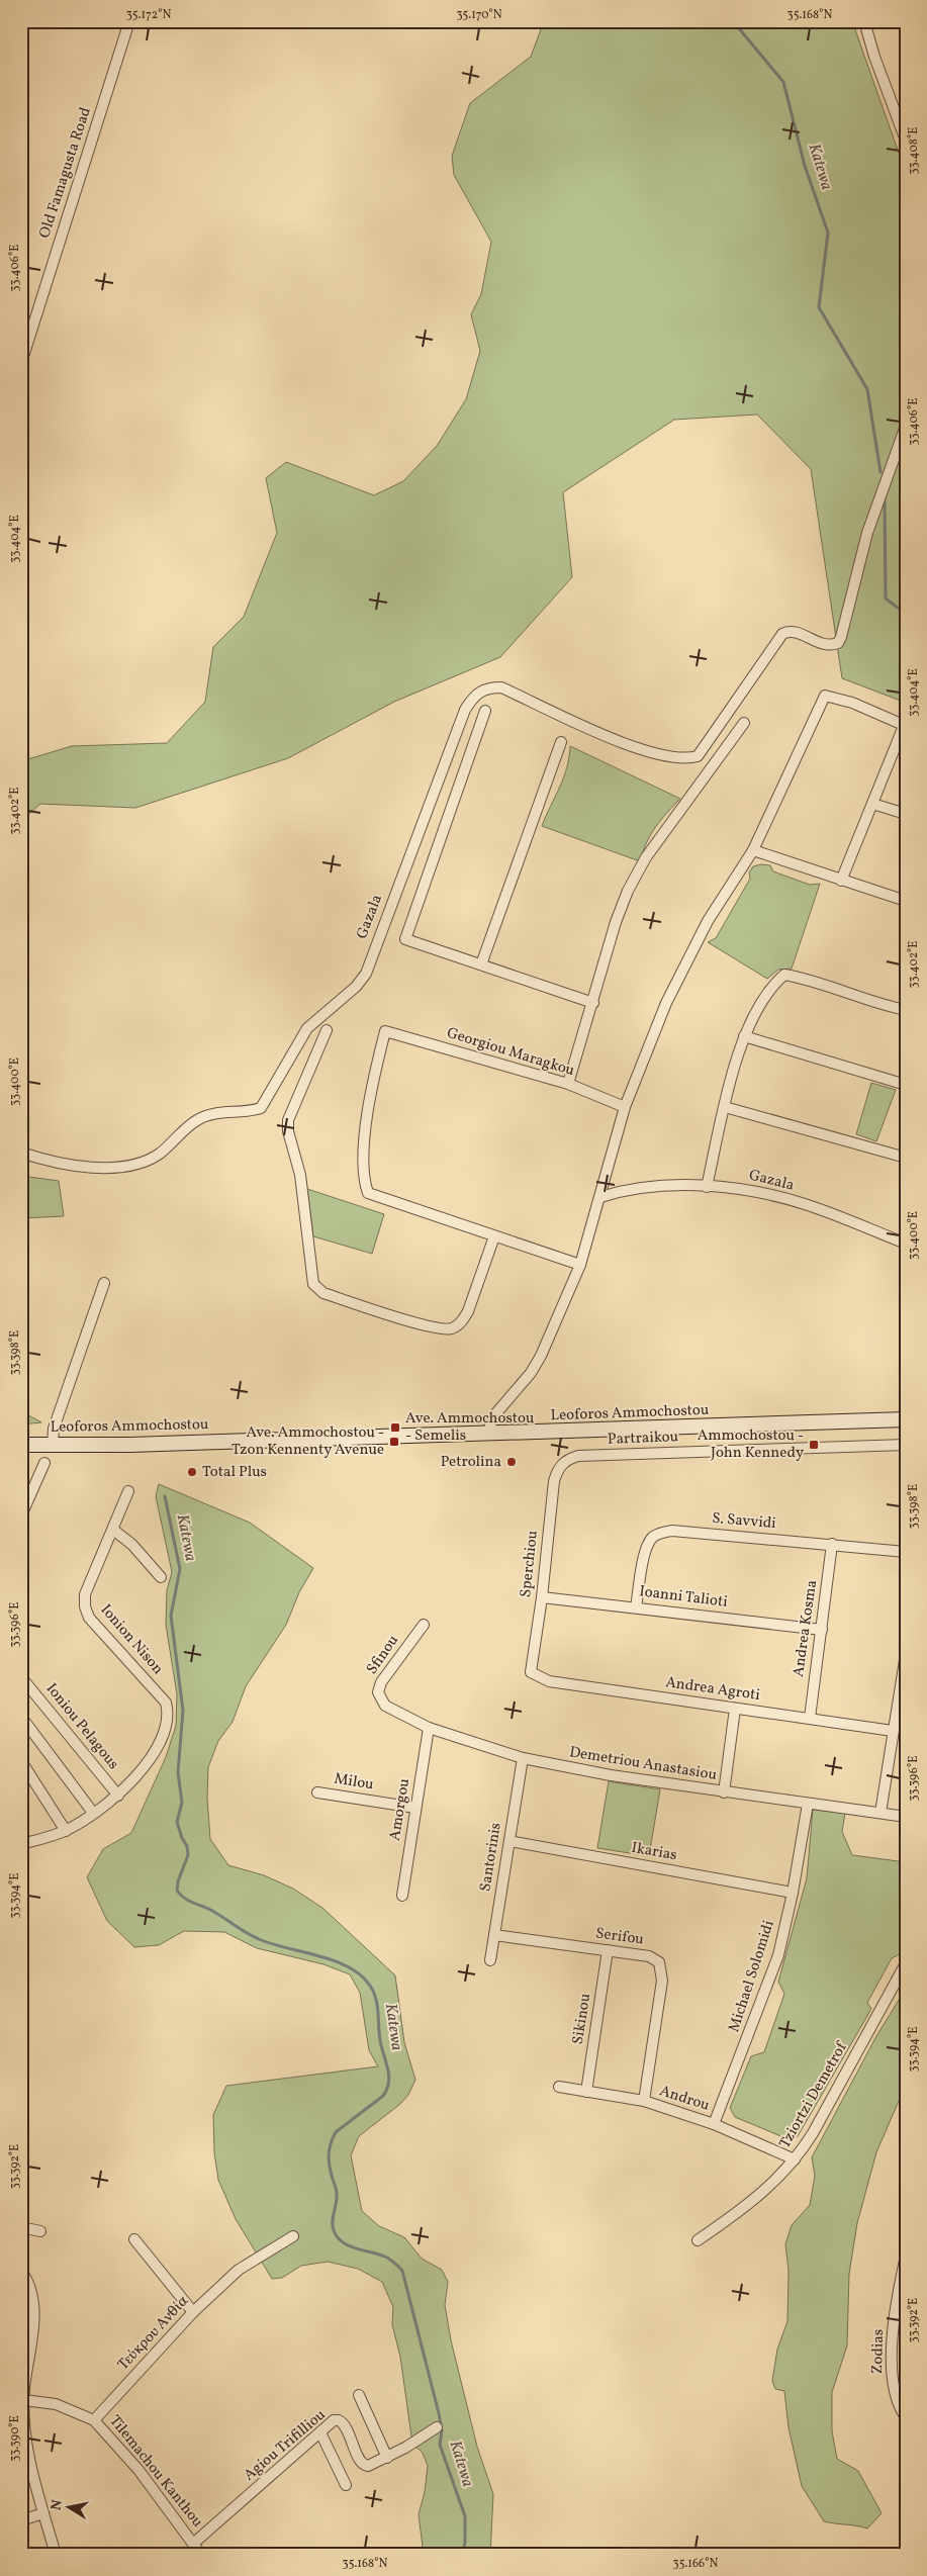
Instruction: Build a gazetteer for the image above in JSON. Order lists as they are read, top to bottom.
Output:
{
  "streets": {
    "main road": ["Leoforos Ammochostou"],
    "street": [
      "Old Famagusta Road",
      "Gazala",
      "Georgiou Maragkou",
      "Partraikou",
      "S. Savvidi",
      "Sperchiou",
      "Ioanni Talioti",
      "Andrea Kosma",
      "Ionion Nison",
      "Sfinou",
      "Andrea Agroti",
      "Ioniou Pelagous",
      "Demetriou Anastasiou",
      "Milou",
      "Amorgou",
      "Ikarias",
      "Santorinis",
      "Serifou",
      "Michael Solomidi",
      "Sikinou",
      "Tziortzi Demetrof",
      "Androu",
      "Τεύκρου Ανθία",
      "Zodias",
      "Agiou Trifilliou",
      "Tilemachou Kanthou"
    ]
  },
  "crossings": [
    ["Partraikou", "Sperchiou"],
    ["S. Savvidi", "Ioanni Talioti"],
    ["S. Savvidi", "Andrea Kosma"],
    ["Sperchiou", "Ioanni Talioti"],
    ["Sperchiou", "Andrea Agroti"],
    ["Ioanni Talioti", "Andrea Kosma"],
    ["Andrea Kosma", "Andrea Agroti"],
    ["Ionion Nison", "Ioniou Pelagous"],
    ["Sfinou", "Demetriou Anastasiou"],
    ["Demetriou Anastasiou", "Amorgou"],
    ["Demetriou Anastasiou", "Santorinis"],
    ["Demetriou Anastasiou", "Michael Solomidi"],
    ["Milou", "Amorgou"],
    ["Ikarias", "Santorinis"],
    ["Ikarias", "Michael Solomidi"],
    ["Santorinis", "Serifou"],
    ["Serifou", "Sikinou"],
    ["Serifou", "Androu"],
    ["Michael Solomidi", "Androu"],
    ["Sikinou", "Androu"],
    ["Tziortzi Demetrof", "Androu"],
    ["Τεύκρου Ανθία", "Tilemachou Kanthou"],
    ["Agiou Trifilliou", "Tilemachou Kanthou"]
  ],
  "water": ["Katewa"],
  "places": {
    "transit": ["Ave. Ammochostou - Semelis", "Ave. Ammochostou - Tzon Kennenty Avenue", "Ammochostou - John Kennedy"],
    "other": ["Petrolina", "Total Plus"]
  },
  "north": "left",
  "coordinates": [
    "35.172°N",
    "35.170°N",
    "35.168°N",
    "33.408°E",
    "33.406°E",
    "33.404°E",
    "33.402°E",
    "33.400°E",
    "33.398°E",
    "33.396°E",
    "33.394°E",
    "33.392°E",
    "33.390°E",
    "35.166°N"
  ]
}
